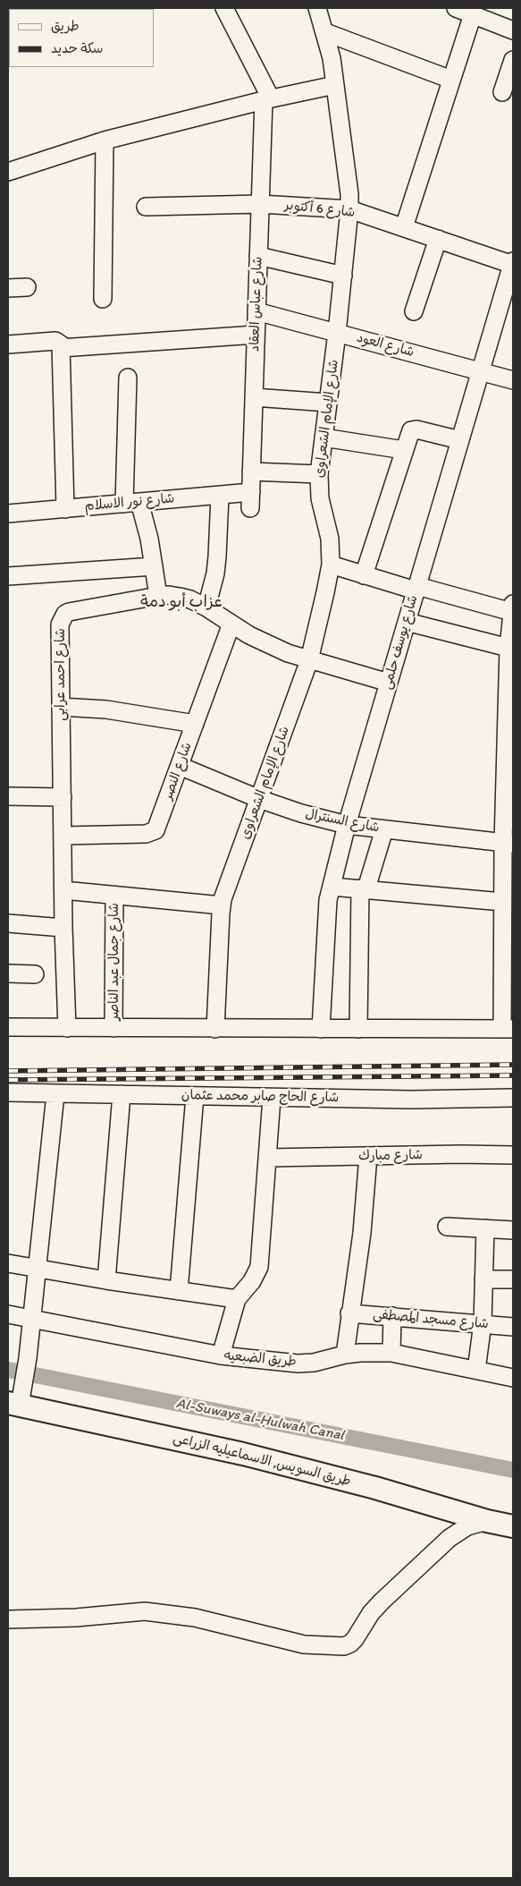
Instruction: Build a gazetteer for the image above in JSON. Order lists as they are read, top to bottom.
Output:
{
  "streets": {
    "main road": ["طريق السويس, الاسماعيليه الزراعى"],
    "street": [
      "شارع 6 أكتوبر",
      "شارع عباس العقاد",
      "شارع العود",
      "شارع الإمام الشعراوى",
      "شارع نور الاسلام",
      "شارع يوسف حلمى",
      "شارع احمد عرابى",
      "شارع النصر",
      "شارع السنترال",
      "شارع جمال عبد الناصر",
      "شارع الحاج صابر محمد عثمان",
      "شارع مبارك",
      "شارع مسجد المصطفى",
      "طريق الضبعيه"
    ]
  },
  "crossings": [
    ["شارع 6 أكتوبر", "شارع عباس العقاد"],
    ["شارع 6 أكتوبر", "شارع الإمام الشعراوى"],
    ["شارع 6 أكتوبر", "شارع يوسف حلمى"],
    ["شارع عباس العقاد", "شارع العود"],
    ["شارع عباس العقاد", "شارع نور الاسلام"],
    ["شارع العود", "شارع الإمام الشعراوى"],
    ["شارع العود", "شارع يوسف حلمى"],
    ["شارع الإمام الشعراوى", "شارع احمد عرابى"],
    ["شارع الإمام الشعراوى", "شارع السنترال"],
    ["شارع يوسف حلمى", "شارع احمد عرابى"],
    ["شارع يوسف حلمى", "شارع السنترال"],
    ["شارع احمد عرابى", "شارع النصر"],
    ["شارع النصر", "شارع السنترال"]
  ],
  "districts": ["عزاب أبو دمة"],
  "water": ["Al-Suways al-Ḥulwah Canal"],
  "legend": ["طريق", "سكة حديد"]
}
